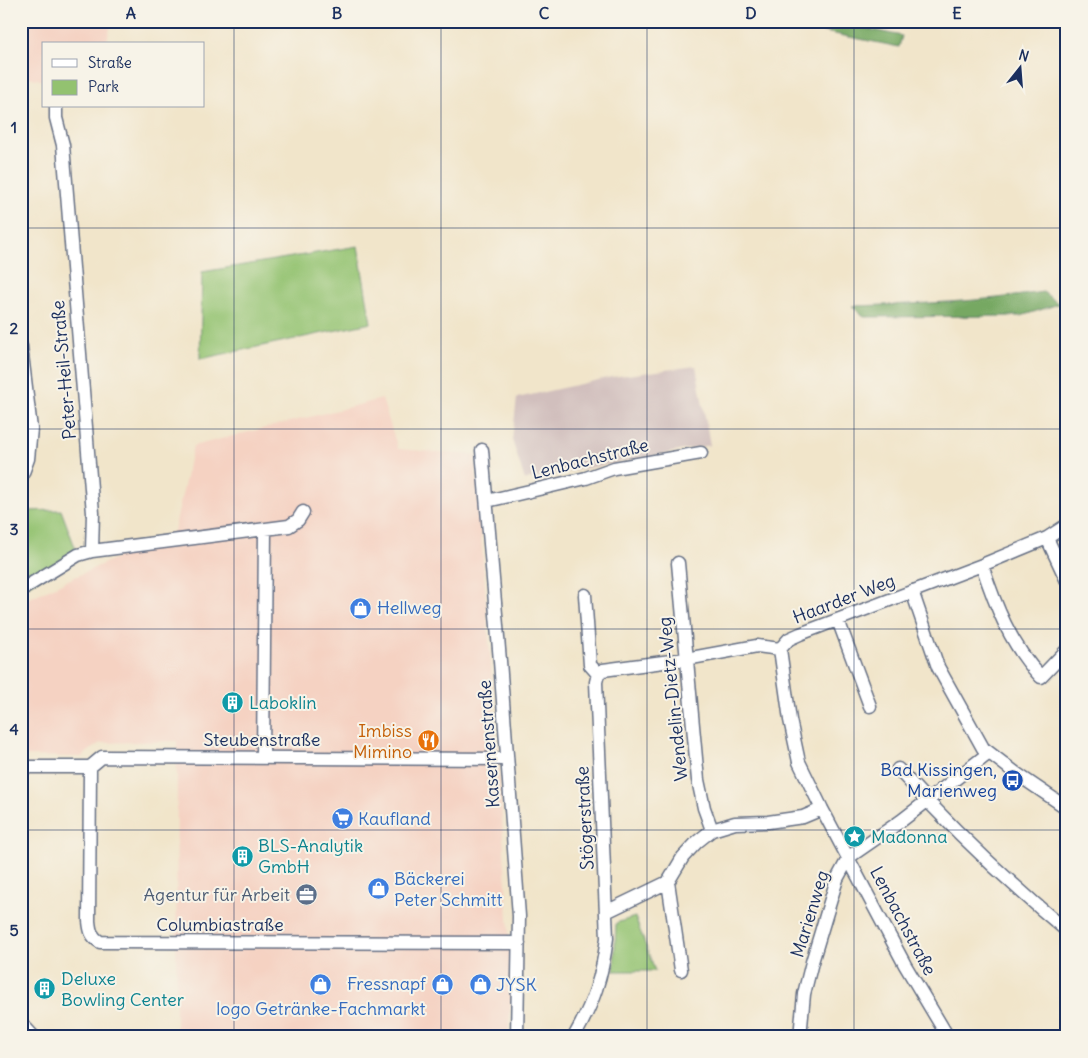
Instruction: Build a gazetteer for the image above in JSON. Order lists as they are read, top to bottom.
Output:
{
  "streets": {
    "street": [
      "Peter-Heil-Straße",
      "Lenbachstraße",
      "Haarder Weg",
      "Wendelin-Dietz-Weg",
      "Steubenstraße",
      "Kasernenstraße",
      "Stögerstraße",
      "Marienweg",
      "Columbiastraße"
    ]
  },
  "crossings": [
    ["Lenbachstraße", "Haarder Weg"],
    ["Lenbachstraße", "Kasernenstraße"],
    ["Lenbachstraße", "Marienweg"],
    ["Steubenstraße", "Kasernenstraße"],
    ["Steubenstraße", "Columbiastraße"],
    ["Kasernenstraße", "Columbiastraße"]
  ],
  "places": {
    "shop": [
      "Hellweg",
      "Bäckerei Peter Schmitt",
      "logo Getränke-Fachmarkt",
      "Fressnapf",
      "JYSK"
    ],
    "building": ["Laboklin", "BLS-Analytik GmbH", "Deluxe Bowling Center"],
    "restaurant": ["Imbiss Mimino"],
    "bus stop": ["Bad Kissingen, Marienweg"],
    "supermarket": ["Kaufland"],
    "place": ["Madonna"],
    "office": ["Agentur für Arbeit"]
  },
  "legend": ["Straße", "Park"],
  "north": "top",
  "grid": {
    "columns": [
      "A",
      "B",
      "C",
      "D",
      "E"
    ],
    "rows": [
      "1",
      "2",
      "3",
      "4",
      "5"
    ]
  }
}
